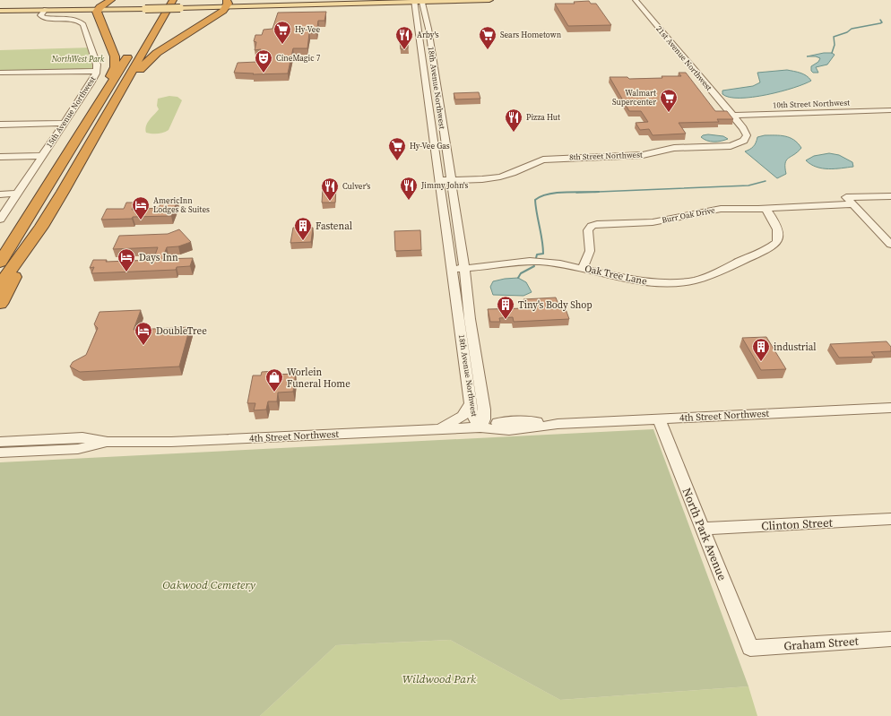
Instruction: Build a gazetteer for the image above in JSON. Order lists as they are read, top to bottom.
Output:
{
  "streets": {
    "street": [
      "21st Avenue Northwest",
      "18th Avenue Northwest",
      "10th Street Northwest",
      "15th Avenue Northwest",
      "8th Street Northwest",
      "Burr Oak Drive",
      "Oak Tree Lane",
      "4th Street Northwest",
      "Clinton Street",
      "North Park Avenue",
      "Graham Street"
    ]
  },
  "crossings": [
    ["21st Avenue Northwest", "10th Street Northwest"],
    ["21st Avenue Northwest", "8th Street Northwest"],
    ["18th Avenue Northwest", "8th Street Northwest"],
    ["18th Avenue Northwest", "Oak Tree Lane"],
    ["18th Avenue Northwest", "4th Street Northwest"],
    ["10th Street Northwest", "8th Street Northwest"],
    ["Burr Oak Drive", "Oak Tree Lane"],
    ["4th Street Northwest", "North Park Avenue"],
    ["Clinton Street", "North Park Avenue"],
    ["North Park Avenue", "Graham Street"]
  ],
  "parks": ["NorthWest Park", "Oakwood Cemetery", "Wildwood Park"],
  "places": {
    "supermarket": [
      "Hy-Vee",
      "Sears Hometown",
      "Walmart Supercenter",
      "Hy-Vee Gas"
    ],
    "restaurant": [
      "Arby's",
      "Pizza Hut",
      "Jimmy John's",
      "Culver's"
    ],
    "theatre": ["CineMagic 7"],
    "hotel": ["AmericInn Lodges & Suites", "Days Inn", "DoubleTree"],
    "building": ["Fastenal", "Tiny's Body Shop", "industrial"],
    "shop": ["Worlein Funeral Home"]
  }
}
